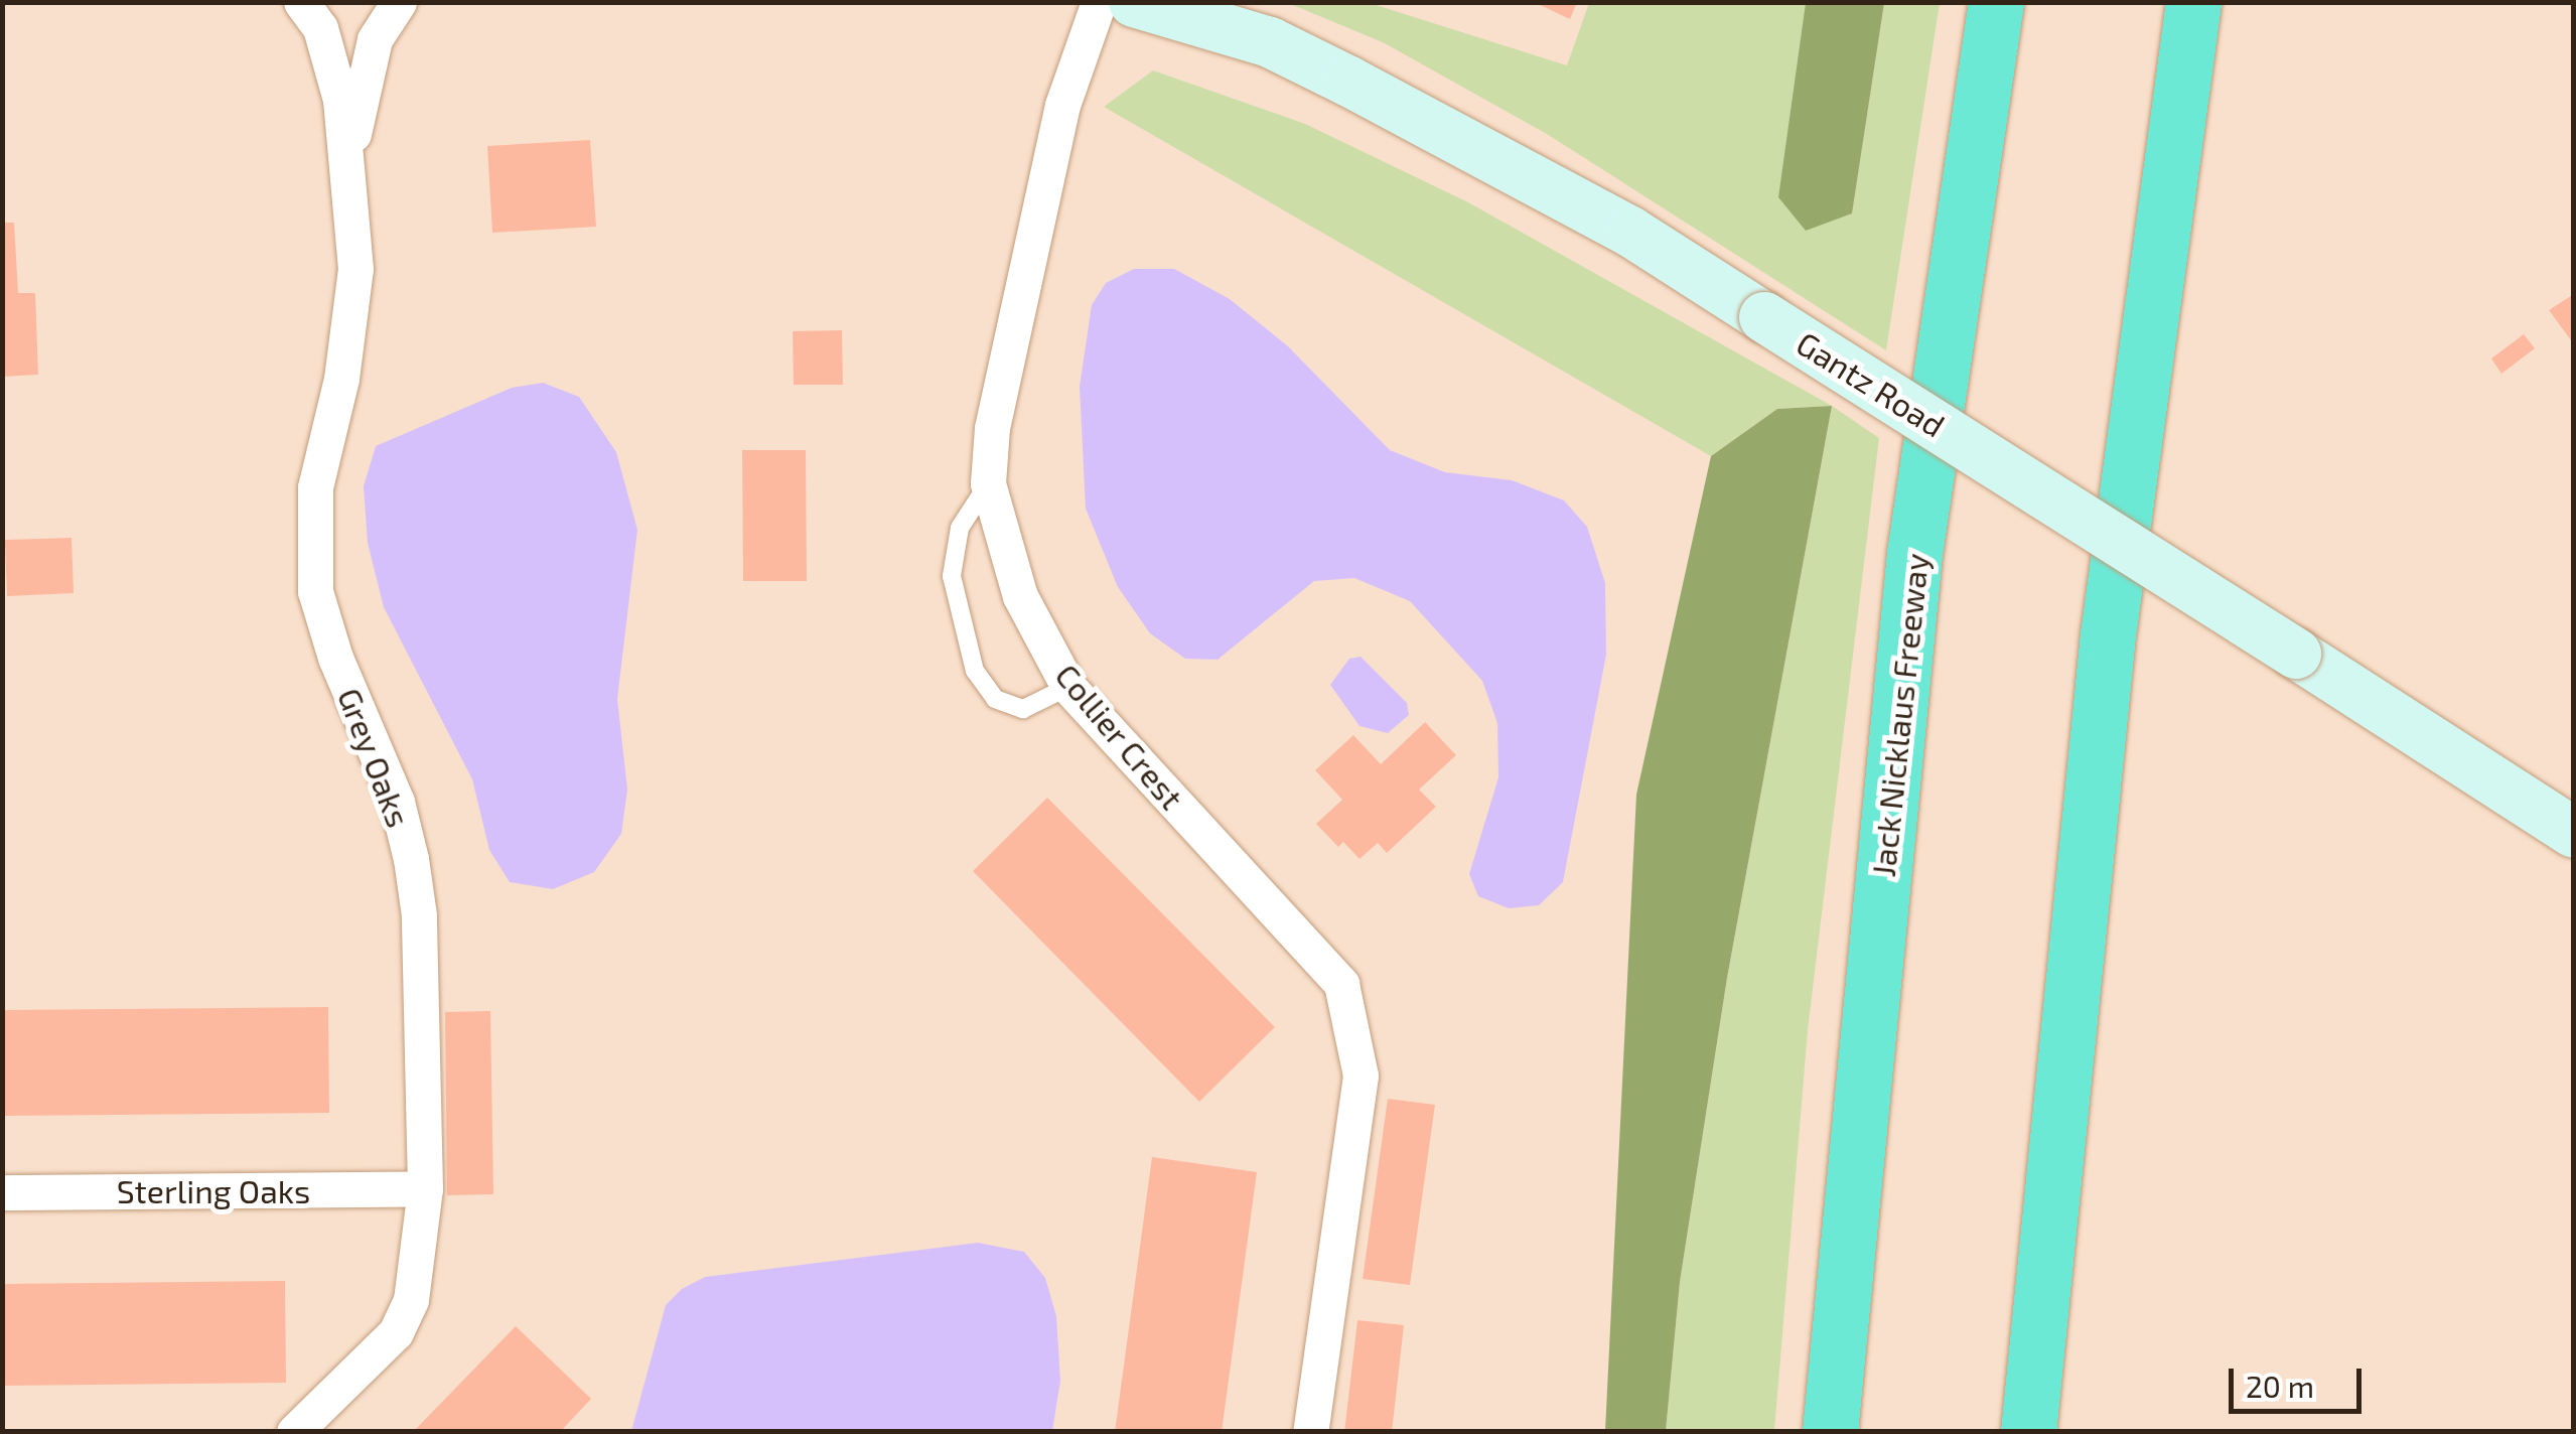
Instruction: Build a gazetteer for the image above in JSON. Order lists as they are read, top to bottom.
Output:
{
  "streets": {
    "highway": ["Jack Nicklaus Freeway"],
    "main road": ["Gantz Road"],
    "street": ["Collier Crest", "Grey Oaks", "Sterling Oaks"]
  },
  "crossings": [
    ["Grey Oaks", "Sterling Oaks"]
  ],
  "scale_bar": "20 m"
}
